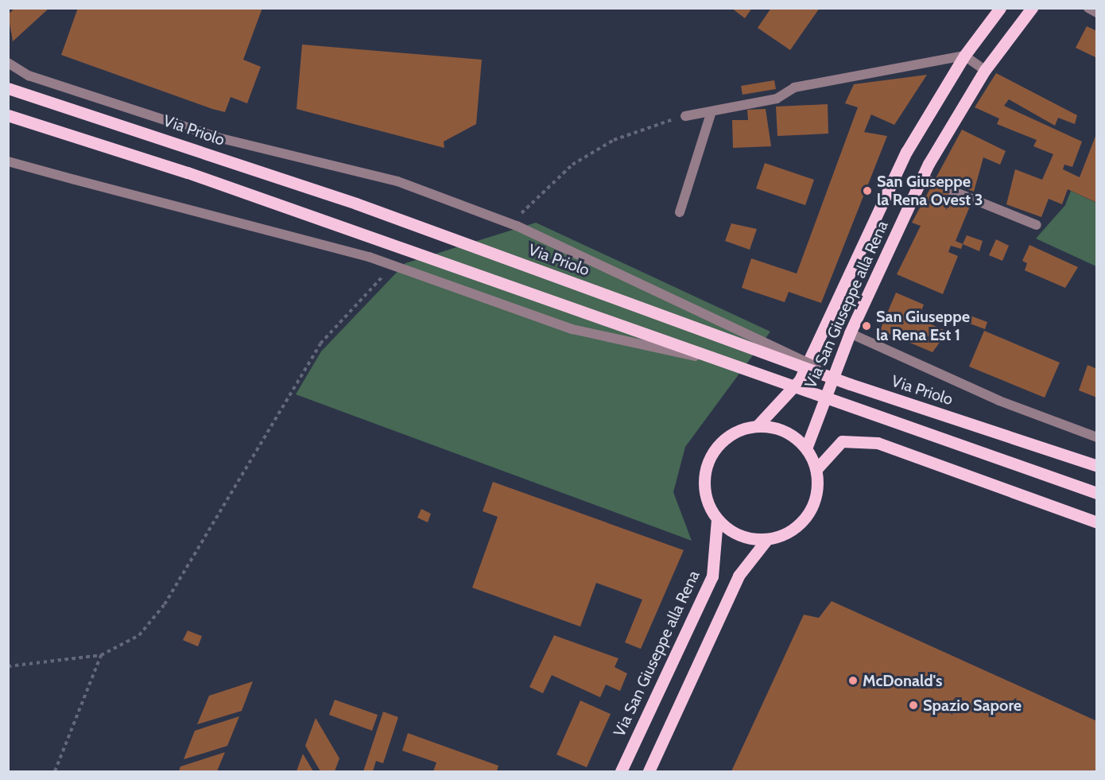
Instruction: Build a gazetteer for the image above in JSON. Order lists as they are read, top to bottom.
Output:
{
  "streets": {
    "main road": ["Via Priolo", "Via San Giuseppe alla Rena"]
  },
  "places": [
    "San Giuseppe la Rena Ovest 3",
    "San Giuseppe la Rena Est 1",
    "McDonald's",
    "Spazio Sapore"
  ]
}
